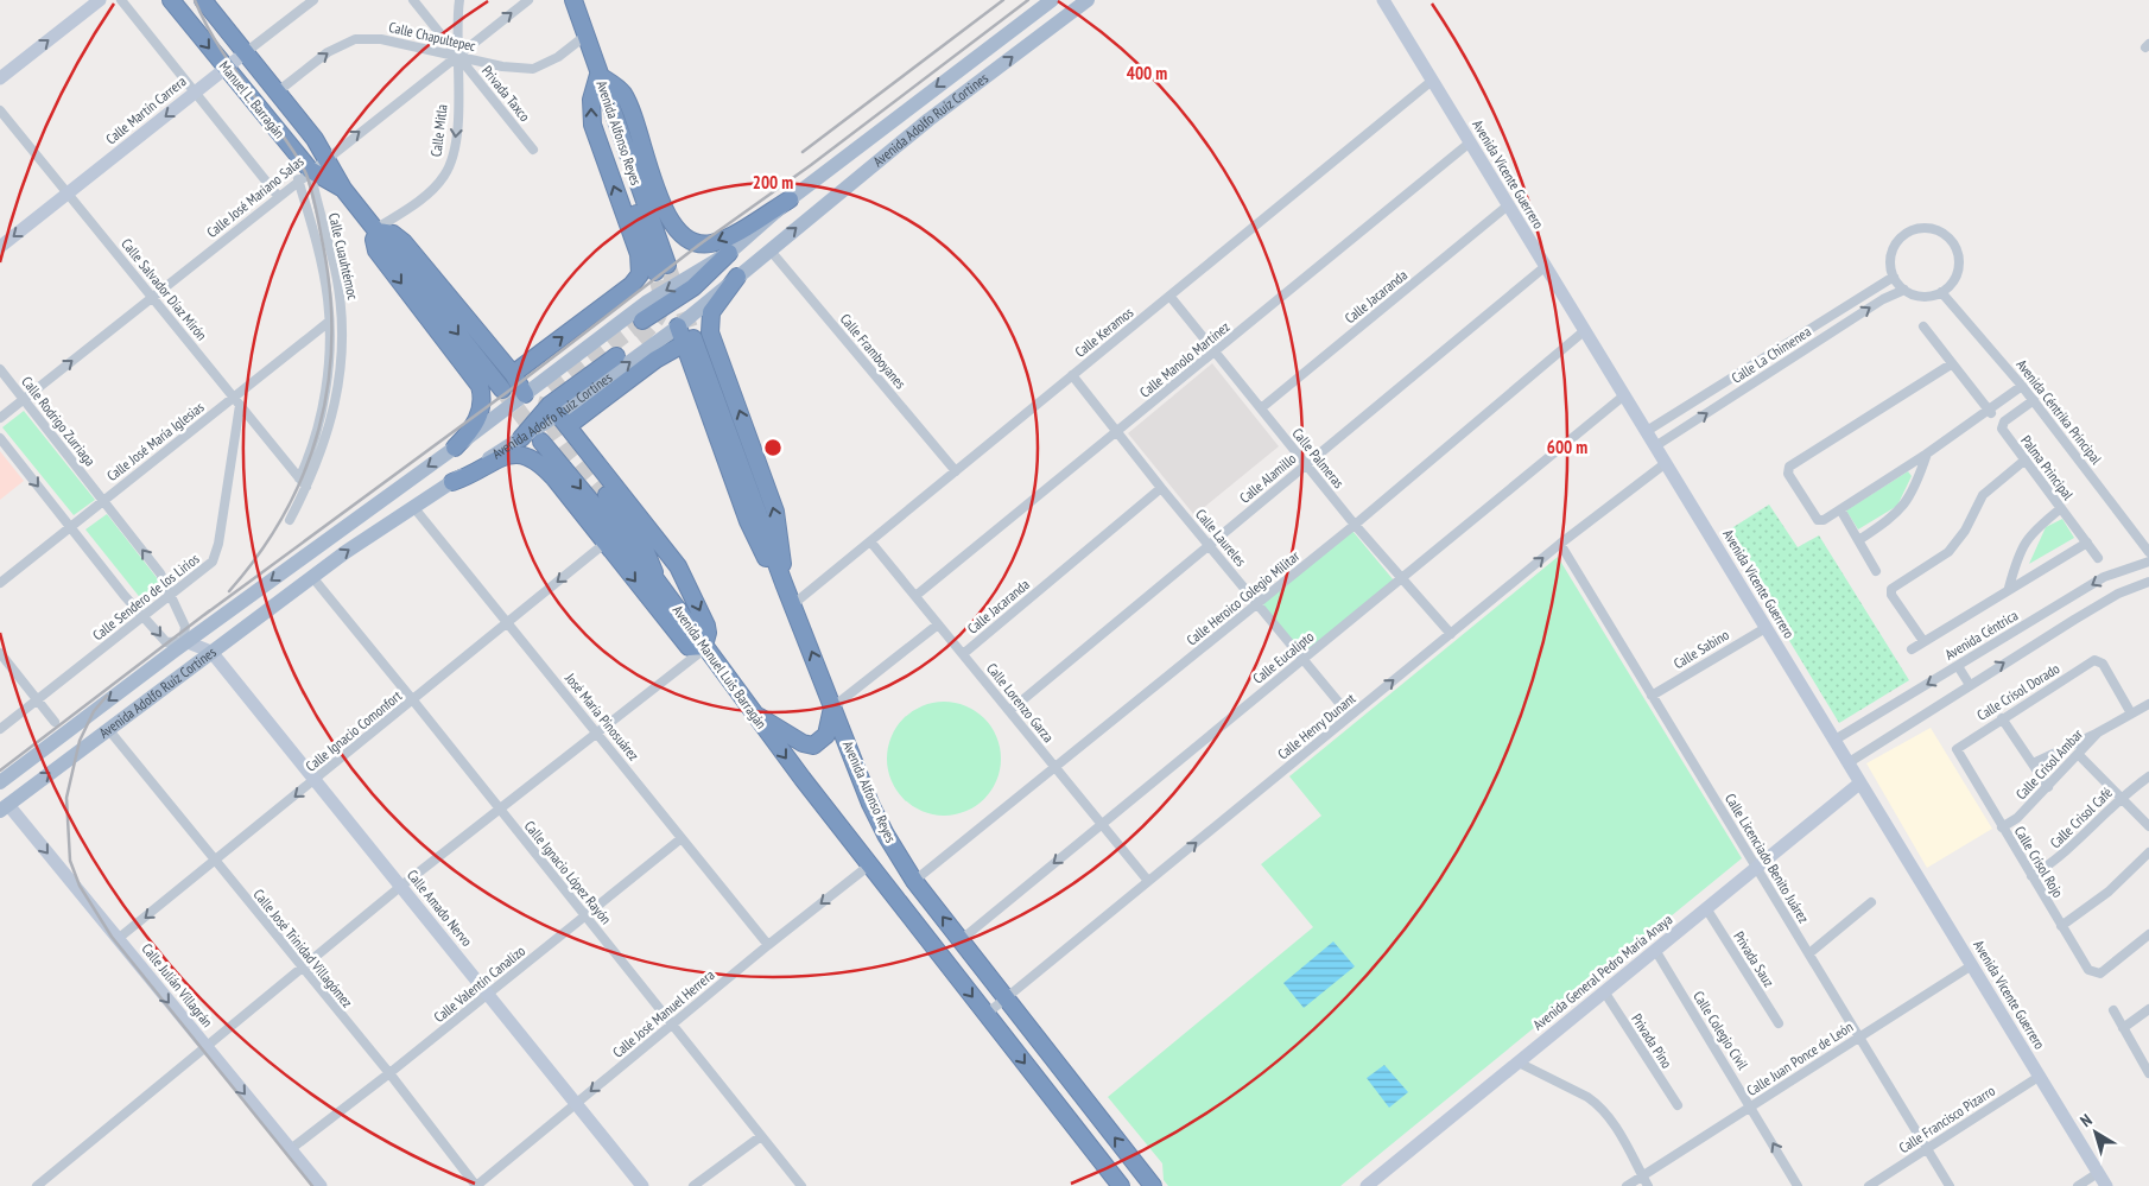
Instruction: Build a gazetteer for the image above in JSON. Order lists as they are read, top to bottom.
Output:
{
  "streets": {
    "highway": ["Manuel L. Barragán", "Avenida Alfonso Reyes", "Avenida Manuel Luis Barragán"],
    "main road": ["Avenida Adolfo Ruíz Cortines"],
    "street": [
      "Calle Chapultepec",
      "Privada Taxco",
      "Calle Martín Carrera",
      "Calle Mitla",
      "Avenida Vicente Guerrero",
      "Calle José Mariano Salas",
      "Calle Cuauhtémoc",
      "Calle Salvador Díaz Mirón",
      "Calle Jacaranda",
      "Calle Keramos",
      "Calle Framboyanes",
      "Calle La Chimenea",
      "Calle Manolo Martínez",
      "Avenida Céntrika Principal",
      "Calle Rodrigo Zurriaga",
      "Calle José María Iglesias",
      "Calle Palmeras",
      "Palma Principal",
      "Calle Alamillo",
      "Calle Laureles",
      "Calle Sendero de los Lirios",
      "Calle Heroico Colegio Militar",
      "Avenida Céntrica",
      "Calle Sabino",
      "Calle Eucalipto",
      "Calle Crisol Dorado",
      "Calle Lorenzo Garza",
      "José María Pinosuárez",
      "Calle Henry Dunant",
      "Calle Ignacio Comonfort",
      "Calle Crisol Ambar",
      "Calle Crisol Café",
      "Calle Licenciado Benito Juárez",
      "Calle Crisol Rojo",
      "Calle Ignacio López Rayón",
      "Calle Amado Nervo",
      "Calle José Trinidad Villagómez",
      "Privada Sauz",
      "Avenida General Pedro María Anaya",
      "Calle Valentín Canalizo",
      "Calle Julián Villagrán",
      "Calle José Manuel Herrera",
      "Calle Colegio Civil",
      "Privada Pino",
      "Calle Juan Ponce de León",
      "Calle Francisco Pizarro"
    ]
  },
  "crossings": [
    ["Calle Chapultepec", "Privada Taxco"],
    ["Calle Chapultepec", "Manuel L. Barragán"],
    ["Calle Chapultepec", "Calle Mitla"],
    ["Calle Chapultepec", "Avenida Alfonso Reyes"],
    ["Calle Chapultepec", "Calle José Mariano Salas"],
    ["Privada Taxco", "Calle Mitla"],
    ["Privada Taxco", "Calle José Mariano Salas"],
    ["Manuel L. Barragán", "Calle Martín Carrera"],
    ["Manuel L. Barragán", "Calle Mitla"],
    ["Manuel L. Barragán", "Calle José Mariano Salas"],
    ["Manuel L. Barragán", "Calle Cuauhtémoc"],
    ["Calle Martín Carrera", "Calle Salvador Díaz Mirón"],
    ["Avenida Adolfo Ruíz Cortines", "Calle Framboyanes"],
    ["Avenida Adolfo Ruíz Cortines", "Calle Rodrigo Zurriaga"],
    ["Avenida Adolfo Ruíz Cortines", "José María Pinosuárez"],
    ["Avenida Adolfo Ruíz Cortines", "Calle Ignacio López Rayón"],
    ["Avenida Adolfo Ruíz Cortines", "Calle Amado Nervo"],
    ["Avenida Adolfo Ruíz Cortines", "Calle José Trinidad Villagómez"],
    ["Avenida Adolfo Ruíz Cortines", "Calle Julián Villagrán"],
    ["Calle Mitla", "Calle José Mariano Salas"],
    ["Avenida Alfonso Reyes", "Calle Keramos"],
    ["Avenida Alfonso Reyes", "Calle Heroico Colegio Militar"],
    ["Avenida Alfonso Reyes", "Calle Eucalipto"],
    ["Avenida Alfonso Reyes", "Calle Henry Dunant"],
    ["Avenida Vicente Guerrero", "Calle Jacaranda"],
    ["Avenida Vicente Guerrero", "Calle Keramos"],
    ["Avenida Vicente Guerrero", "Calle La Chimenea"],
    ["Avenida Vicente Guerrero", "Calle Manolo Martínez"],
    ["Avenida Vicente Guerrero", "Calle Alamillo"],
    ["Avenida Vicente Guerrero", "Calle Heroico Colegio Militar"],
    ["Avenida Vicente Guerrero", "Avenida Céntrica"],
    ["Avenida Vicente Guerrero", "Calle Sabino"],
    ["Avenida Vicente Guerrero", "Calle Eucalipto"],
    ["Avenida Vicente Guerrero", "Calle Henry Dunant"],
    ["Avenida Vicente Guerrero", "Avenida General Pedro María Anaya"],
    ["Avenida Vicente Guerrero", "Calle Juan Ponce de León"],
    ["Avenida Vicente Guerrero", "Calle Francisco Pizarro"],
    ["Calle José Mariano Salas", "Calle Cuauhtémoc"],
    ["Calle José Mariano Salas", "Calle Salvador Díaz Mirón"],
    ["Calle José Mariano Salas", "Calle Rodrigo Zurriaga"],
    ["Calle Cuauhtémoc", "Calle Salvador Díaz Mirón"],
    ["Calle Cuauhtémoc", "Calle José María Iglesias"],
    ["Calle Salvador Díaz Mirón", "Calle José María Iglesias"],
    ["Calle Salvador Díaz Mirón", "Calle Sendero de los Lirios"],
    ["Calle Jacaranda", "Calle Palmeras"],
    ["Calle Jacaranda", "Calle Laureles"],
    ["Calle Jacaranda", "Calle Lorenzo Garza"],
    ["Calle Keramos", "Calle Framboyanes"],
    ["Calle Keramos", "Calle Palmeras"],
    ["Calle Keramos", "Calle Laureles"],
    ["Calle Keramos", "Calle Lorenzo Garza"],
    ["Calle La Chimenea", "Avenida Céntrika Principal"],
    ["Calle Manolo Martínez", "Calle Palmeras"],
    ["Calle Manolo Martínez", "Calle Laureles"],
    ["Calle Manolo Martínez", "Calle Lorenzo Garza"],
    ["Avenida Céntrika Principal", "Palma Principal"],
    ["Calle Rodrigo Zurriaga", "Calle José María Iglesias"],
    ["Calle Rodrigo Zurriaga", "Calle Sendero de los Lirios"],
    ["Calle Palmeras", "Calle Alamillo"],
    ["Calle Palmeras", "Calle Heroico Colegio Militar"],
    ["Calle Palmeras", "Calle Eucalipto"],
    ["Calle Palmeras", "Calle Henry Dunant"],
    ["Calle Alamillo", "Calle Laureles"],
    ["Calle Alamillo", "Calle Lorenzo Garza"],
    ["Calle Laureles", "Calle Heroico Colegio Militar"],
    ["Calle Laureles", "Calle Eucalipto"],
    ["Calle Laureles", "Calle Henry Dunant"],
    ["Calle Heroico Colegio Militar", "Calle Lorenzo Garza"],
    ["Calle Sabino", "Calle Licenciado Benito Juárez"],
    ["Calle Eucalipto", "Calle Lorenzo Garza"],
    ["Avenida Manuel Luis Barragán", "Calle Henry Dunant"],
    ["Avenida Manuel Luis Barragán", "Calle José Manuel Herrera"],
    ["Calle Crisol Dorado", "Calle Crisol Ambar"],
    ["Calle Crisol Dorado", "Calle Crisol Rojo"],
    ["Calle Lorenzo Garza", "Calle Henry Dunant"],
    ["José María Pinosuárez", "Calle Ignacio Comonfort"],
    ["José María Pinosuárez", "Calle Valentín Canalizo"],
    ["José María Pinosuárez", "Calle José Manuel Herrera"],
    ["Calle Henry Dunant", "Calle Licenciado Benito Juárez"],
    ["Calle Ignacio Comonfort", "Calle Ignacio López Rayón"],
    ["Calle Ignacio Comonfort", "Calle Amado Nervo"],
    ["Calle Ignacio Comonfort", "Calle José Trinidad Villagómez"],
    ["Calle Ignacio Comonfort", "Calle Julián Villagrán"],
    ["Calle Crisol Ambar", "Calle Crisol Rojo"],
    ["Calle Crisol Café", "Calle Crisol Rojo"],
    ["Calle Licenciado Benito Juárez", "Avenida General Pedro María Anaya"],
    ["Calle Licenciado Benito Juárez", "Calle Juan Ponce de León"],
    ["Calle Licenciado Benito Juárez", "Calle Francisco Pizarro"],
    ["Calle Ignacio López Rayón", "Calle Valentín Canalizo"],
    ["Calle Ignacio López Rayón", "Calle José Manuel Herrera"],
    ["Calle Amado Nervo", "Calle Valentín Canalizo"],
    ["Calle Amado Nervo", "Calle José Manuel Herrera"],
    ["Calle José Trinidad Villagómez", "Calle Valentín Canalizo"],
    ["Calle José Trinidad Villagómez", "Calle José Manuel Herrera"],
    ["Privada Sauz", "Avenida General Pedro María Anaya"],
    ["Avenida General Pedro María Anaya", "Calle Colegio Civil"],
    ["Avenida General Pedro María Anaya", "Privada Pino"],
    ["Calle Valentín Canalizo", "Calle Julián Villagrán"],
    ["Calle Colegio Civil", "Calle Juan Ponce de León"]
  ],
  "one_way": [
    "Calle Chapultepec",
    "Calle Martín Carrera",
    "Calle Mitla",
    "Calle José Mariano Salas",
    "Calle Henry Dunant",
    "Calle Ignacio Comonfort",
    "Calle Julián Villagrán",
    "Calle José Manuel Herrera"
  ],
  "north": "top left",
  "rings": ["400 m", "200 m", "600 m"]
}
